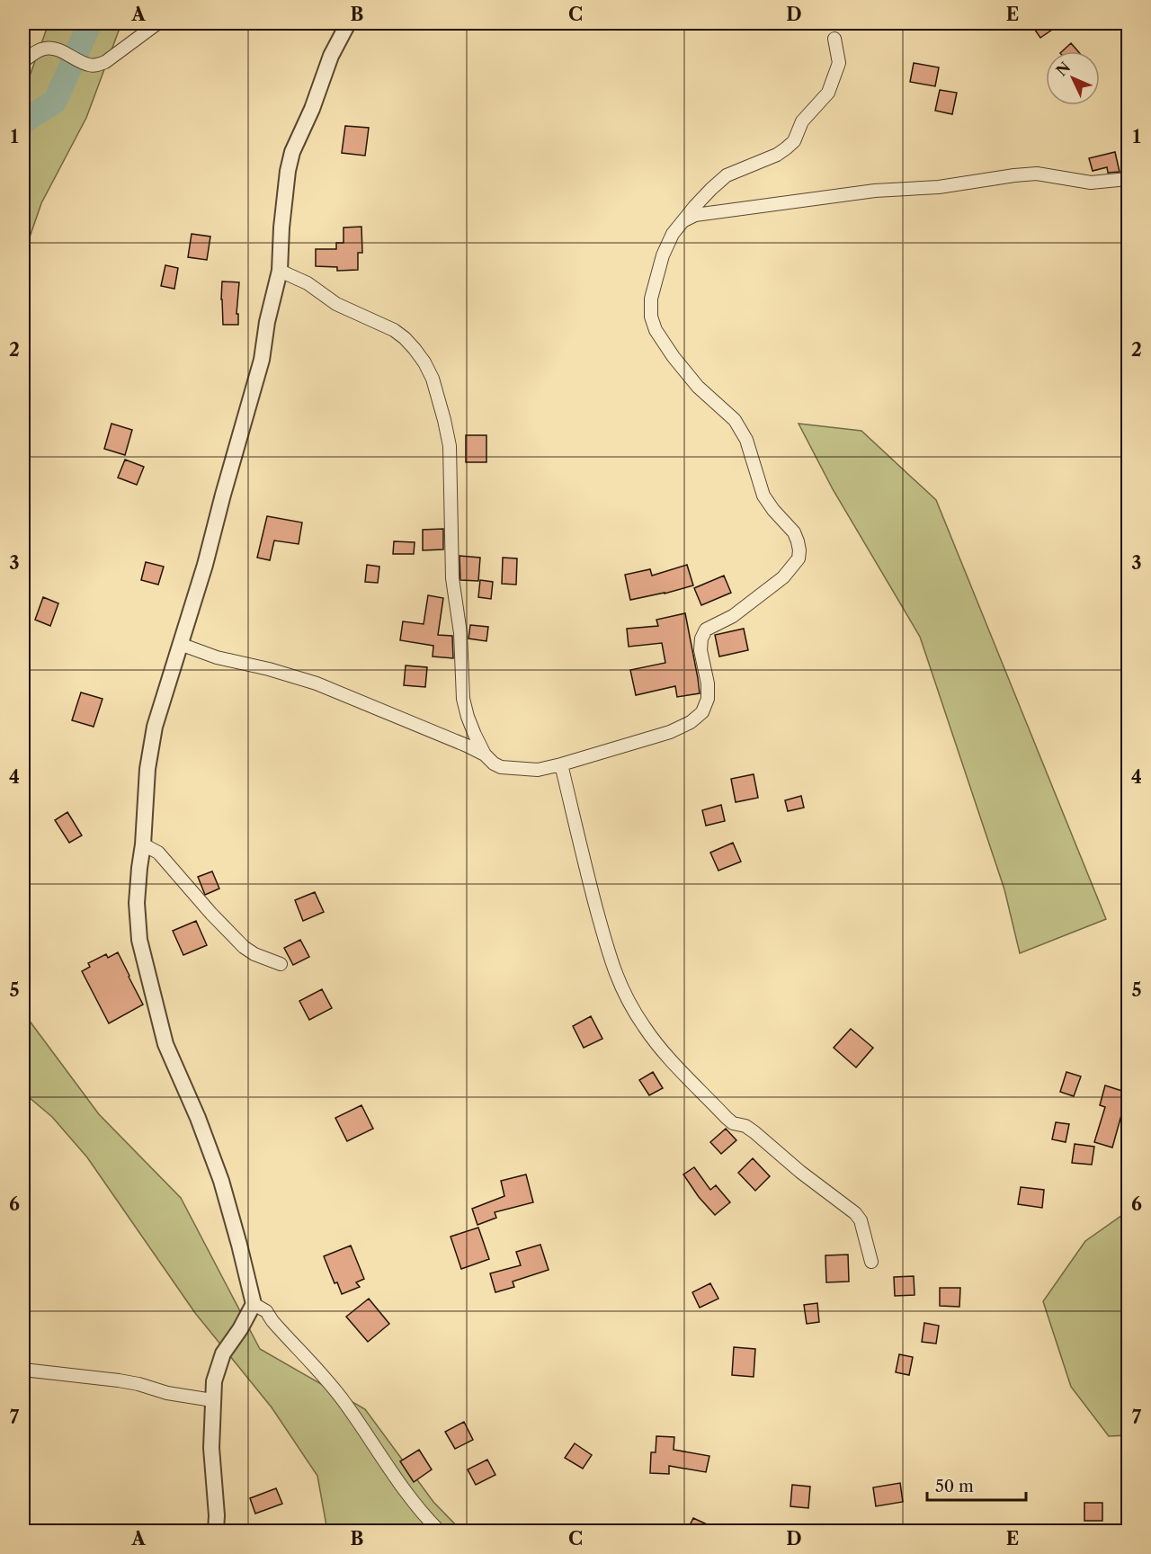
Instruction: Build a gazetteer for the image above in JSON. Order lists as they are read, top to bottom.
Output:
{
  "scale_bar": "50 m",
  "north": "top left",
  "grid": {
    "columns": [
      "A",
      "B",
      "C",
      "D",
      "E"
    ],
    "rows": [
      "1",
      "2",
      "3",
      "4",
      "5",
      "6",
      "7"
    ]
  }
}
